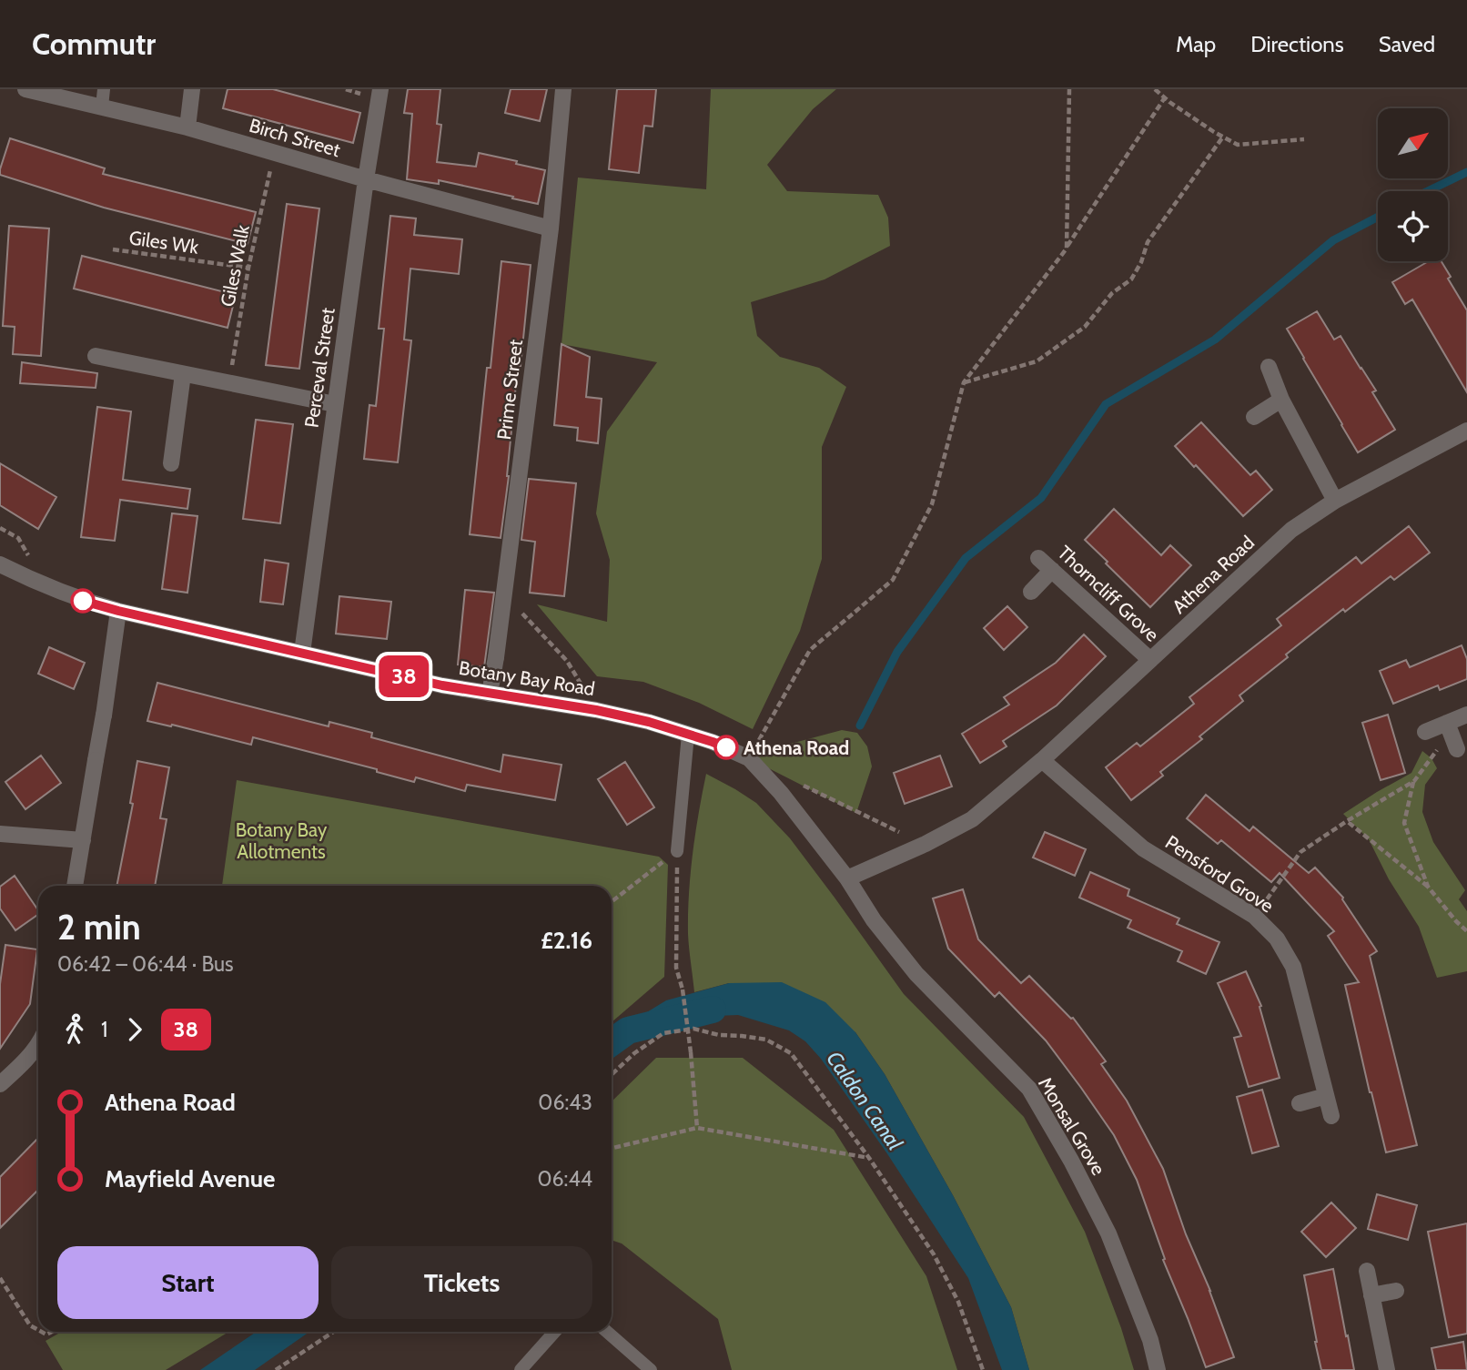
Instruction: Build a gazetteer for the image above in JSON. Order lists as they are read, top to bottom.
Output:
{
  "streets": {
    "street": [
      "Birch Street",
      "Perceval Street",
      "Prime Street",
      "Athena Road",
      "Thorncliff Grove",
      "Botany Bay Road",
      "Pensford Grove",
      "Monsal Grove"
    ],
    "path": ["Giles Wk", "Giles Walk"]
  },
  "crossings": [
    ["Birch Street", "Giles Walk"],
    ["Birch Street", "Perceval Street"],
    ["Birch Street", "Prime Street"],
    ["Giles Wk", "Giles Walk"],
    ["Perceval Street", "Botany Bay Road"],
    ["Prime Street", "Botany Bay Road"],
    ["Athena Road", "Thorncliff Grove"],
    ["Athena Road", "Botany Bay Road"],
    ["Athena Road", "Pensford Grove"],
    ["Athena Road", "Monsal Grove"],
    ["Botany Bay Road", "Monsal Grove"]
  ],
  "water": ["Caldon Canal"],
  "parks": ["Botany Bay Allotments"],
  "places": ["Athena Road"],
  "lines": ["bus line 38"],
  "north": "top right",
  "page": {
    "header": "Commutr",
    "nav": ["Map", "Directions", "Saved"],
    "on_map": "38",
    "heading": ["2 min", "06:42 – 06:44 · Bus", "£2.16"],
    "legs": ["1", "38"],
    "list": [
      {
        "name": "Athena Road",
        "value": "06:43"
      },
      {
        "name": "Mayfield Avenue",
        "value": "06:44"
      }
    ],
    "buttons": ["Start", "Tickets"]
  }
}
